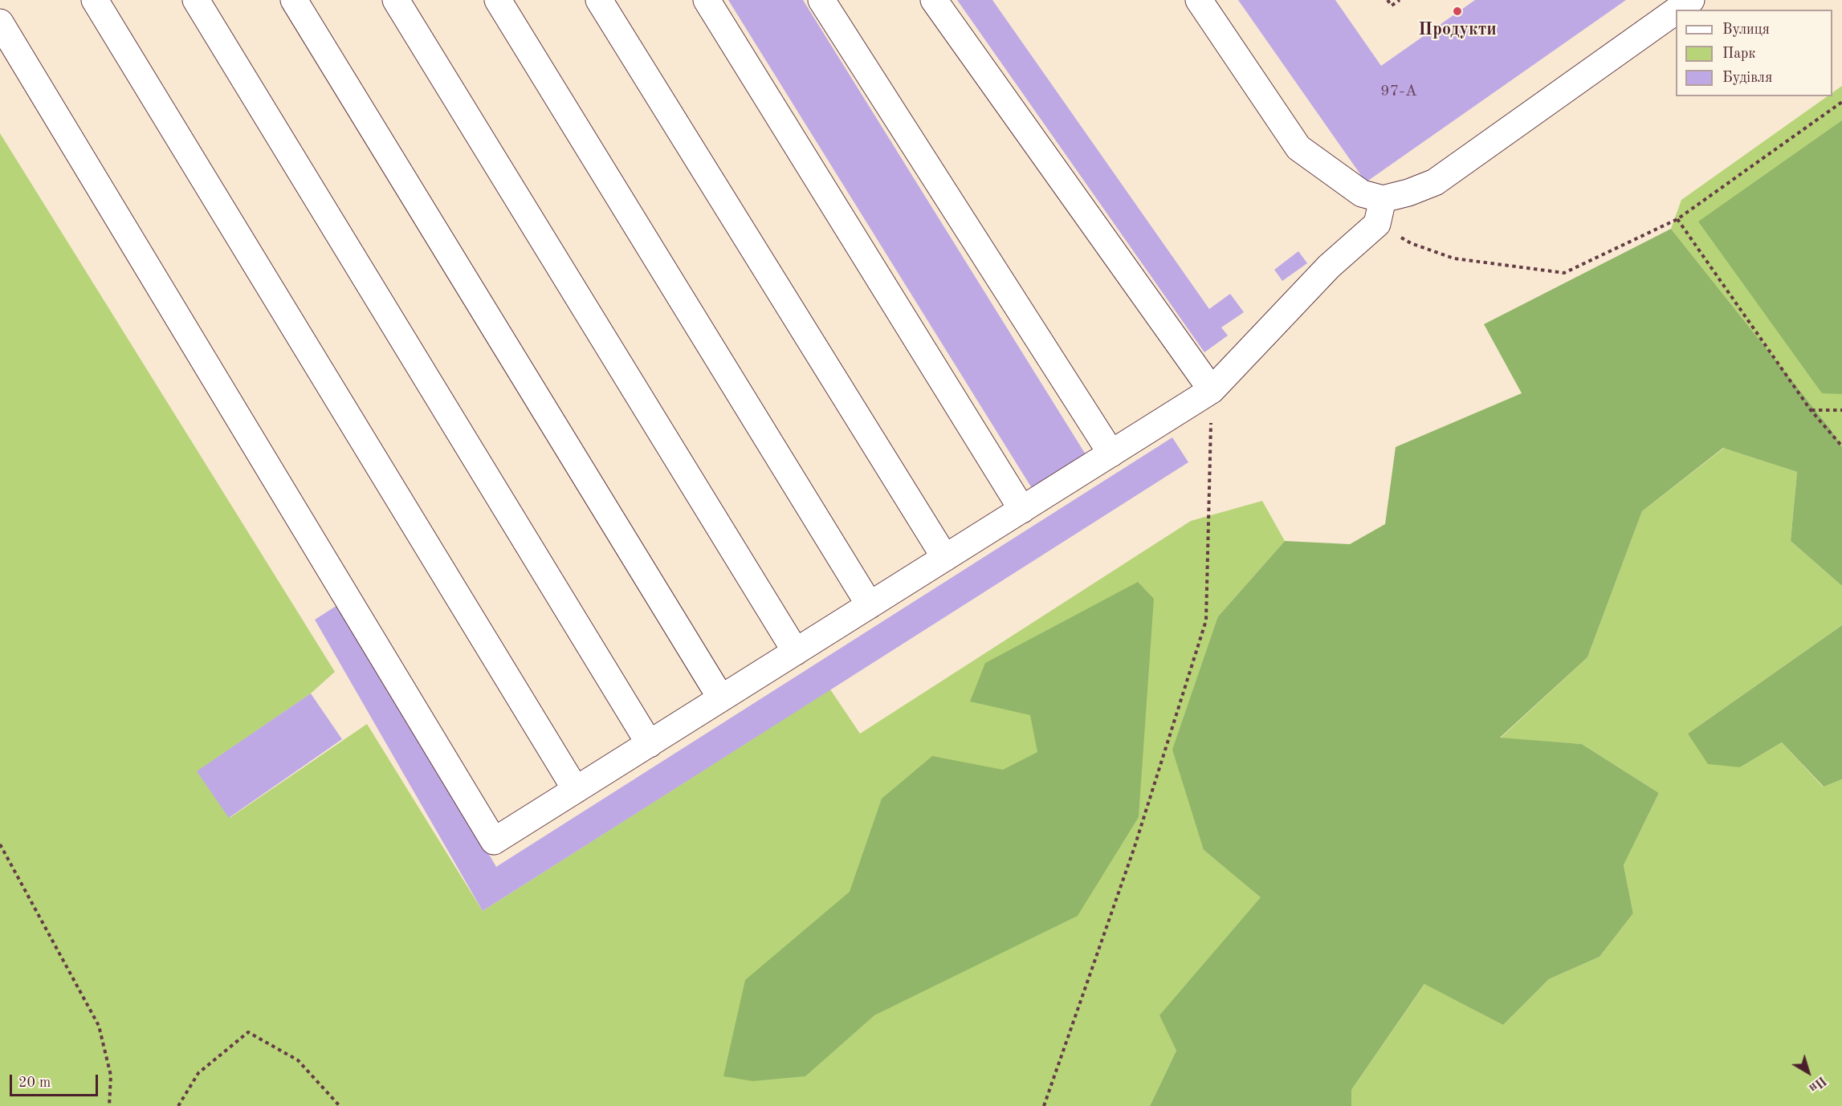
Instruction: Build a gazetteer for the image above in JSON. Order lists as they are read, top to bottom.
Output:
{
  "places": ["Продукти"],
  "house_numbers": ["97-А"],
  "legend": ["Вулиця", "Парк", "Будівля"],
  "scale_bar": "20 m",
  "north": "bottom right"
}
